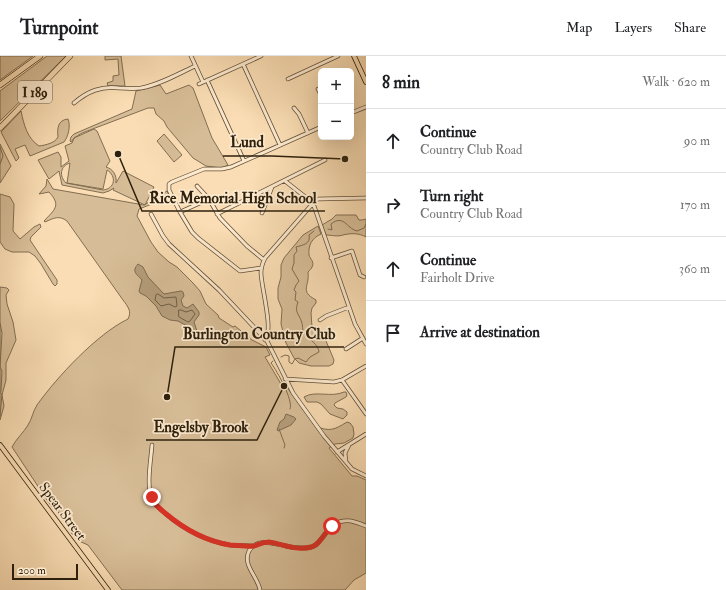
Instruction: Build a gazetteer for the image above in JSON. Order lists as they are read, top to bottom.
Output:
{
  "streets": {
    "highway": ["I 189"],
    "main road": ["Spear Street"]
  },
  "places": [
    "Rice Memorial High School",
    "Lund",
    "Engelsby Brook",
    "Burlington Country Club"
  ],
  "scale_bar": "200 m",
  "page": {
    "header": "Turnpoint",
    "nav": ["Map", "Layers", "Share"],
    "heading": ["8 min", "Walk · 620 m"],
    "map_buttons": ["+", "−"],
    "list": [
      ["Continue", "Country Club Road", "90 m"],
      ["Turn right", "Country Club Road", "170 m"],
      ["Continue", "Fairholt Drive", "360 m"],
      "Arrive at destination"
    ],
    "scale": "200 m"
  }
}
